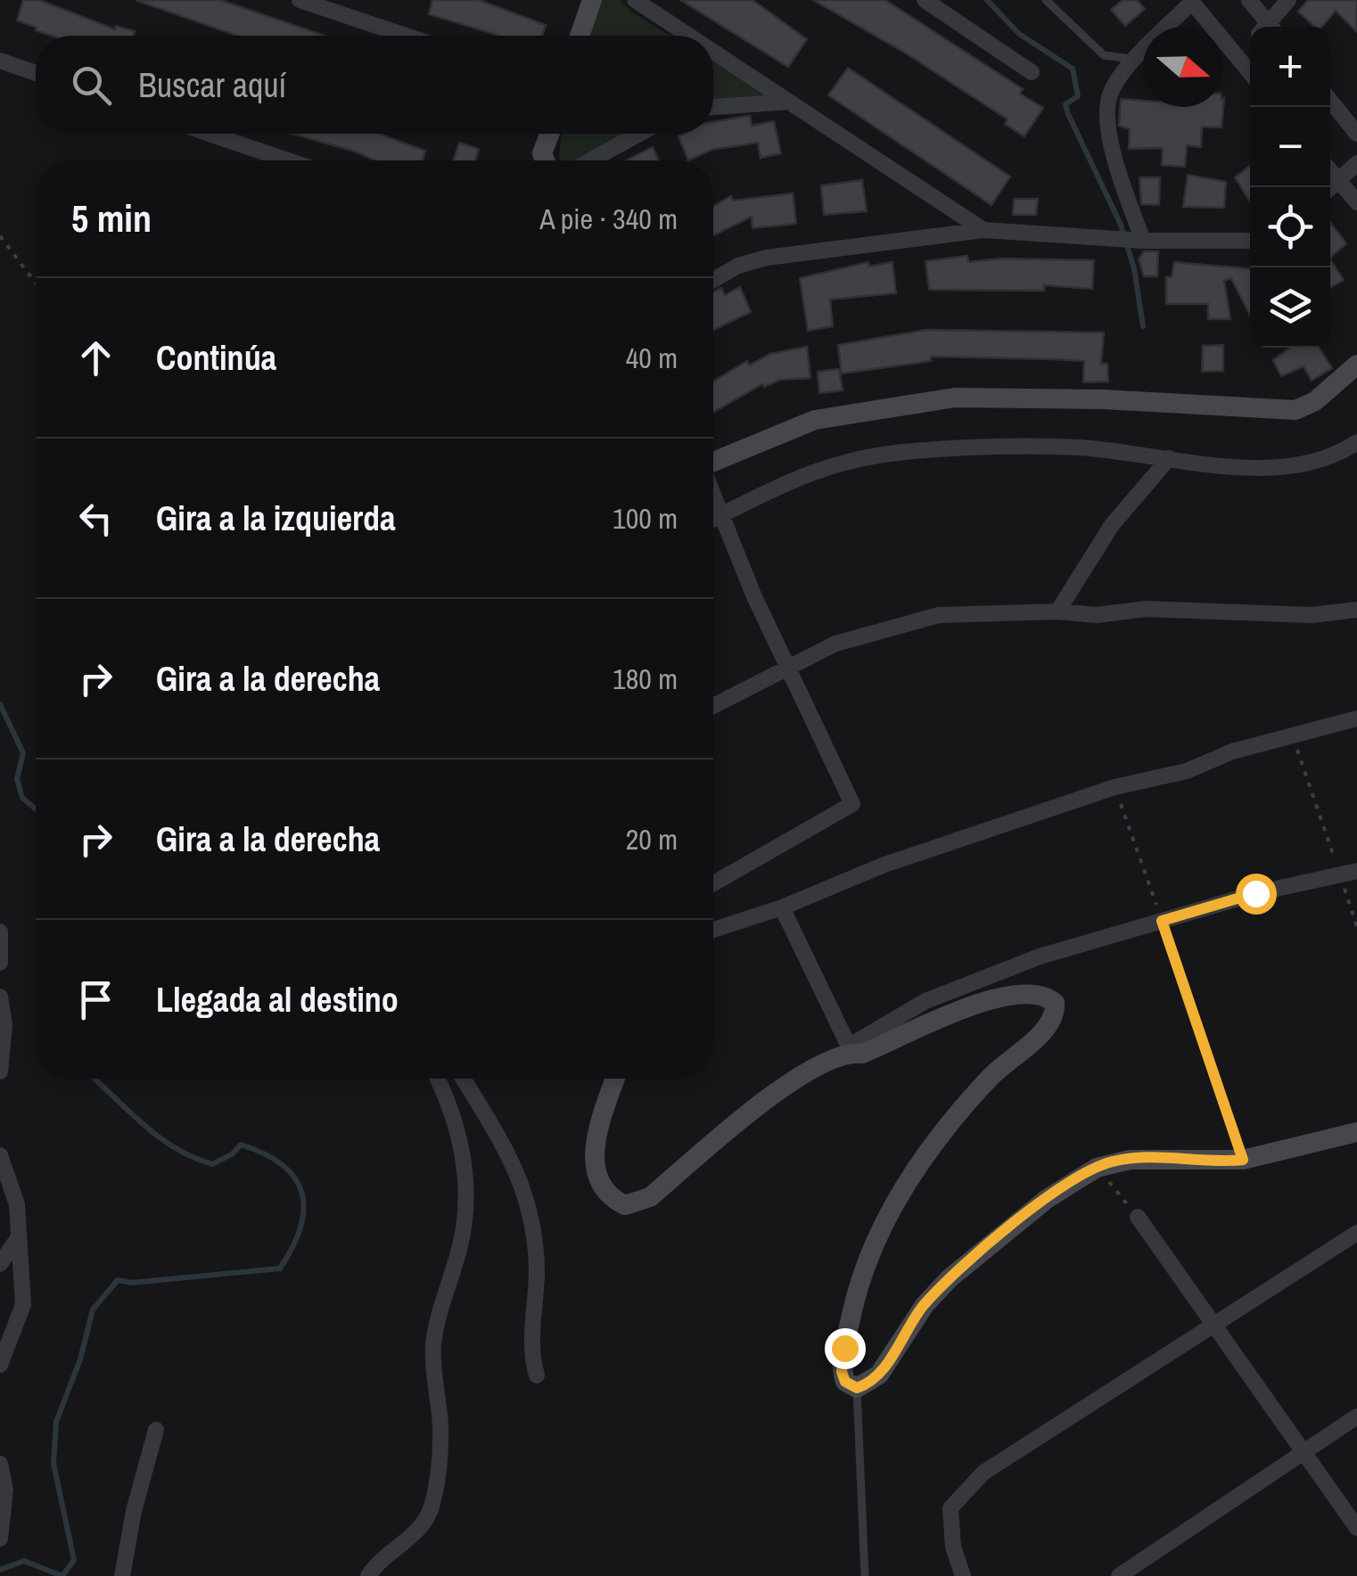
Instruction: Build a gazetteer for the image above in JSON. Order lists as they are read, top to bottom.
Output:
{
  "north": "right",
  "page": {
    "map_buttons": ["+", "−"],
    "search": "Buscar aquí",
    "heading": ["5 min", "A pie · 340 m"],
    "list": [
      ["Continúa", "40 m"],
      ["Gira a la izquierda", "100 m"],
      ["Gira a la derecha", "180 m"],
      ["Gira a la derecha", "20 m"],
      "Llegada al destino"
    ]
  }
}
